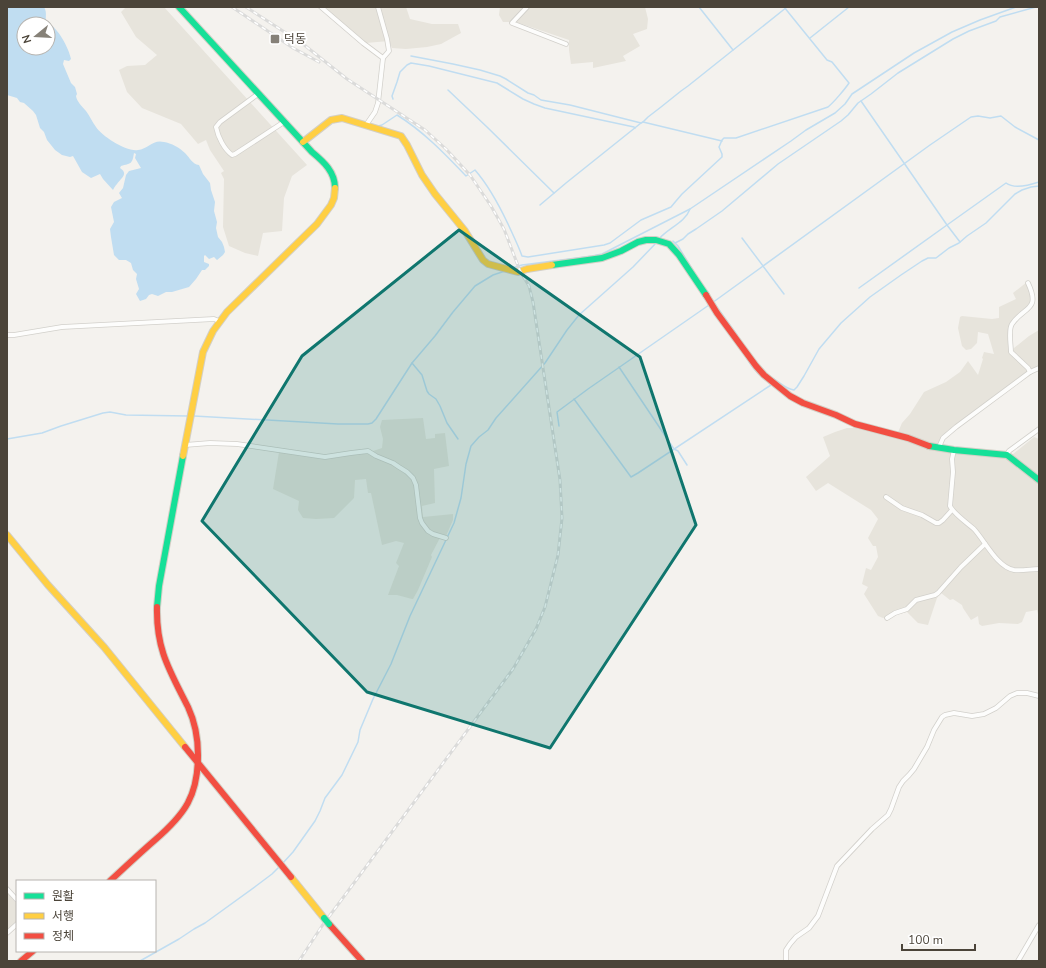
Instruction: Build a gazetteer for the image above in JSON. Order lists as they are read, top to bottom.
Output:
{
  "places": {
    "transit": ["덕동"]
  },
  "legend": ["원활", "서행", "정체"],
  "scale_bar": "100 m",
  "north": "left"
}
